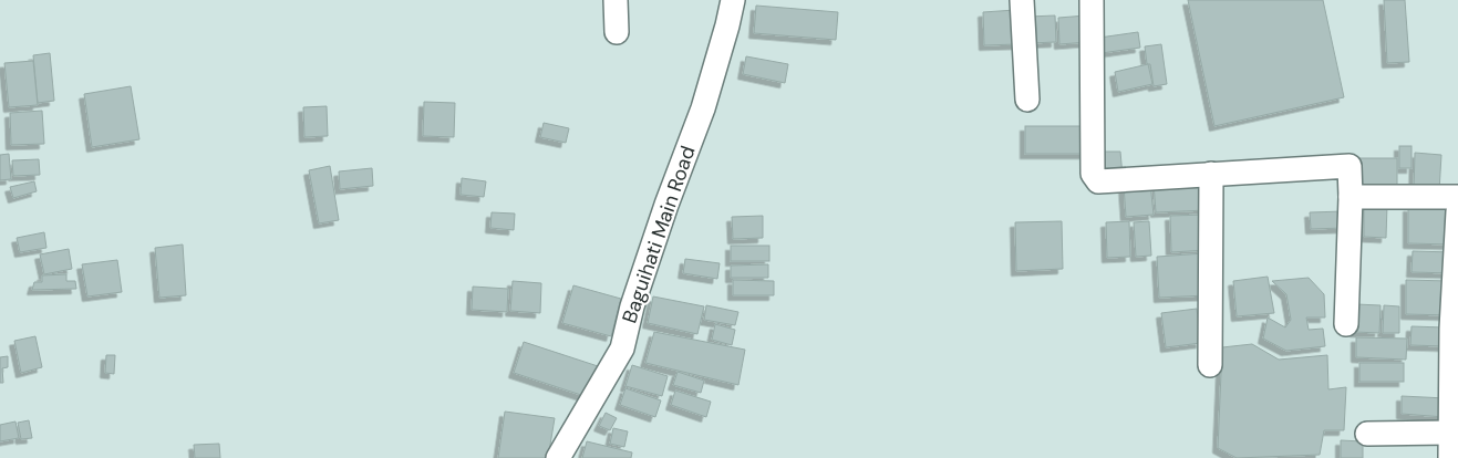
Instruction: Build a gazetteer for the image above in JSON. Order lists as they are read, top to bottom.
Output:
{
  "streets": {
    "street": ["Baguihati Main Road"]
  }
}
